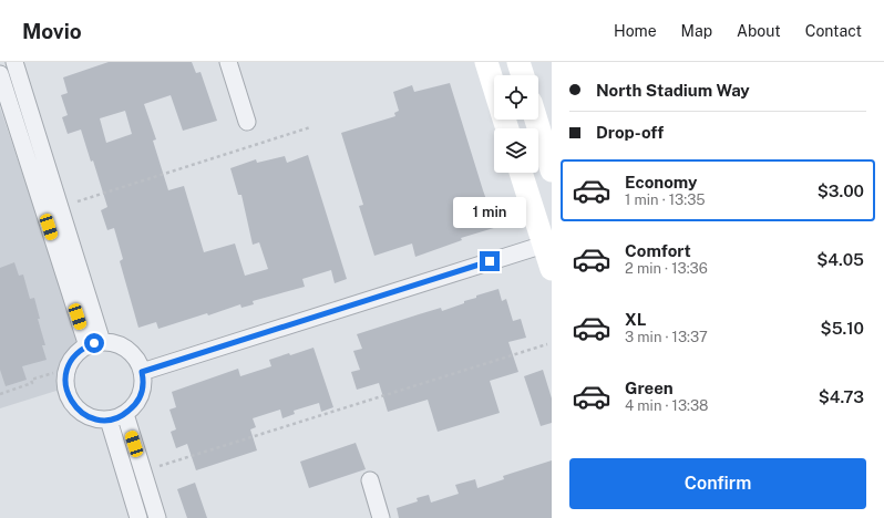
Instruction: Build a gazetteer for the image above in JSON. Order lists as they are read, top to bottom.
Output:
{
  "page": {
    "header": "Movio",
    "nav": [
      "Home",
      "Map",
      "About",
      "Contact"
    ],
    "banner": ["North Stadium Way", "Drop-off"],
    "list": [
      {
        "name": "Economy",
        "note": "1 min · 13:35",
        "value": "$3.00"
      },
      {
        "name": "Comfort",
        "note": "2 min · 13:36",
        "value": "$4.05"
      },
      {
        "name": "XL",
        "note": "3 min · 13:37",
        "value": "$5.10"
      },
      {
        "name": "Green",
        "note": "4 min · 13:38",
        "value": "$4.73"
      }
    ],
    "bubble": "1 min",
    "buttons": "Confirm"
  }
}
